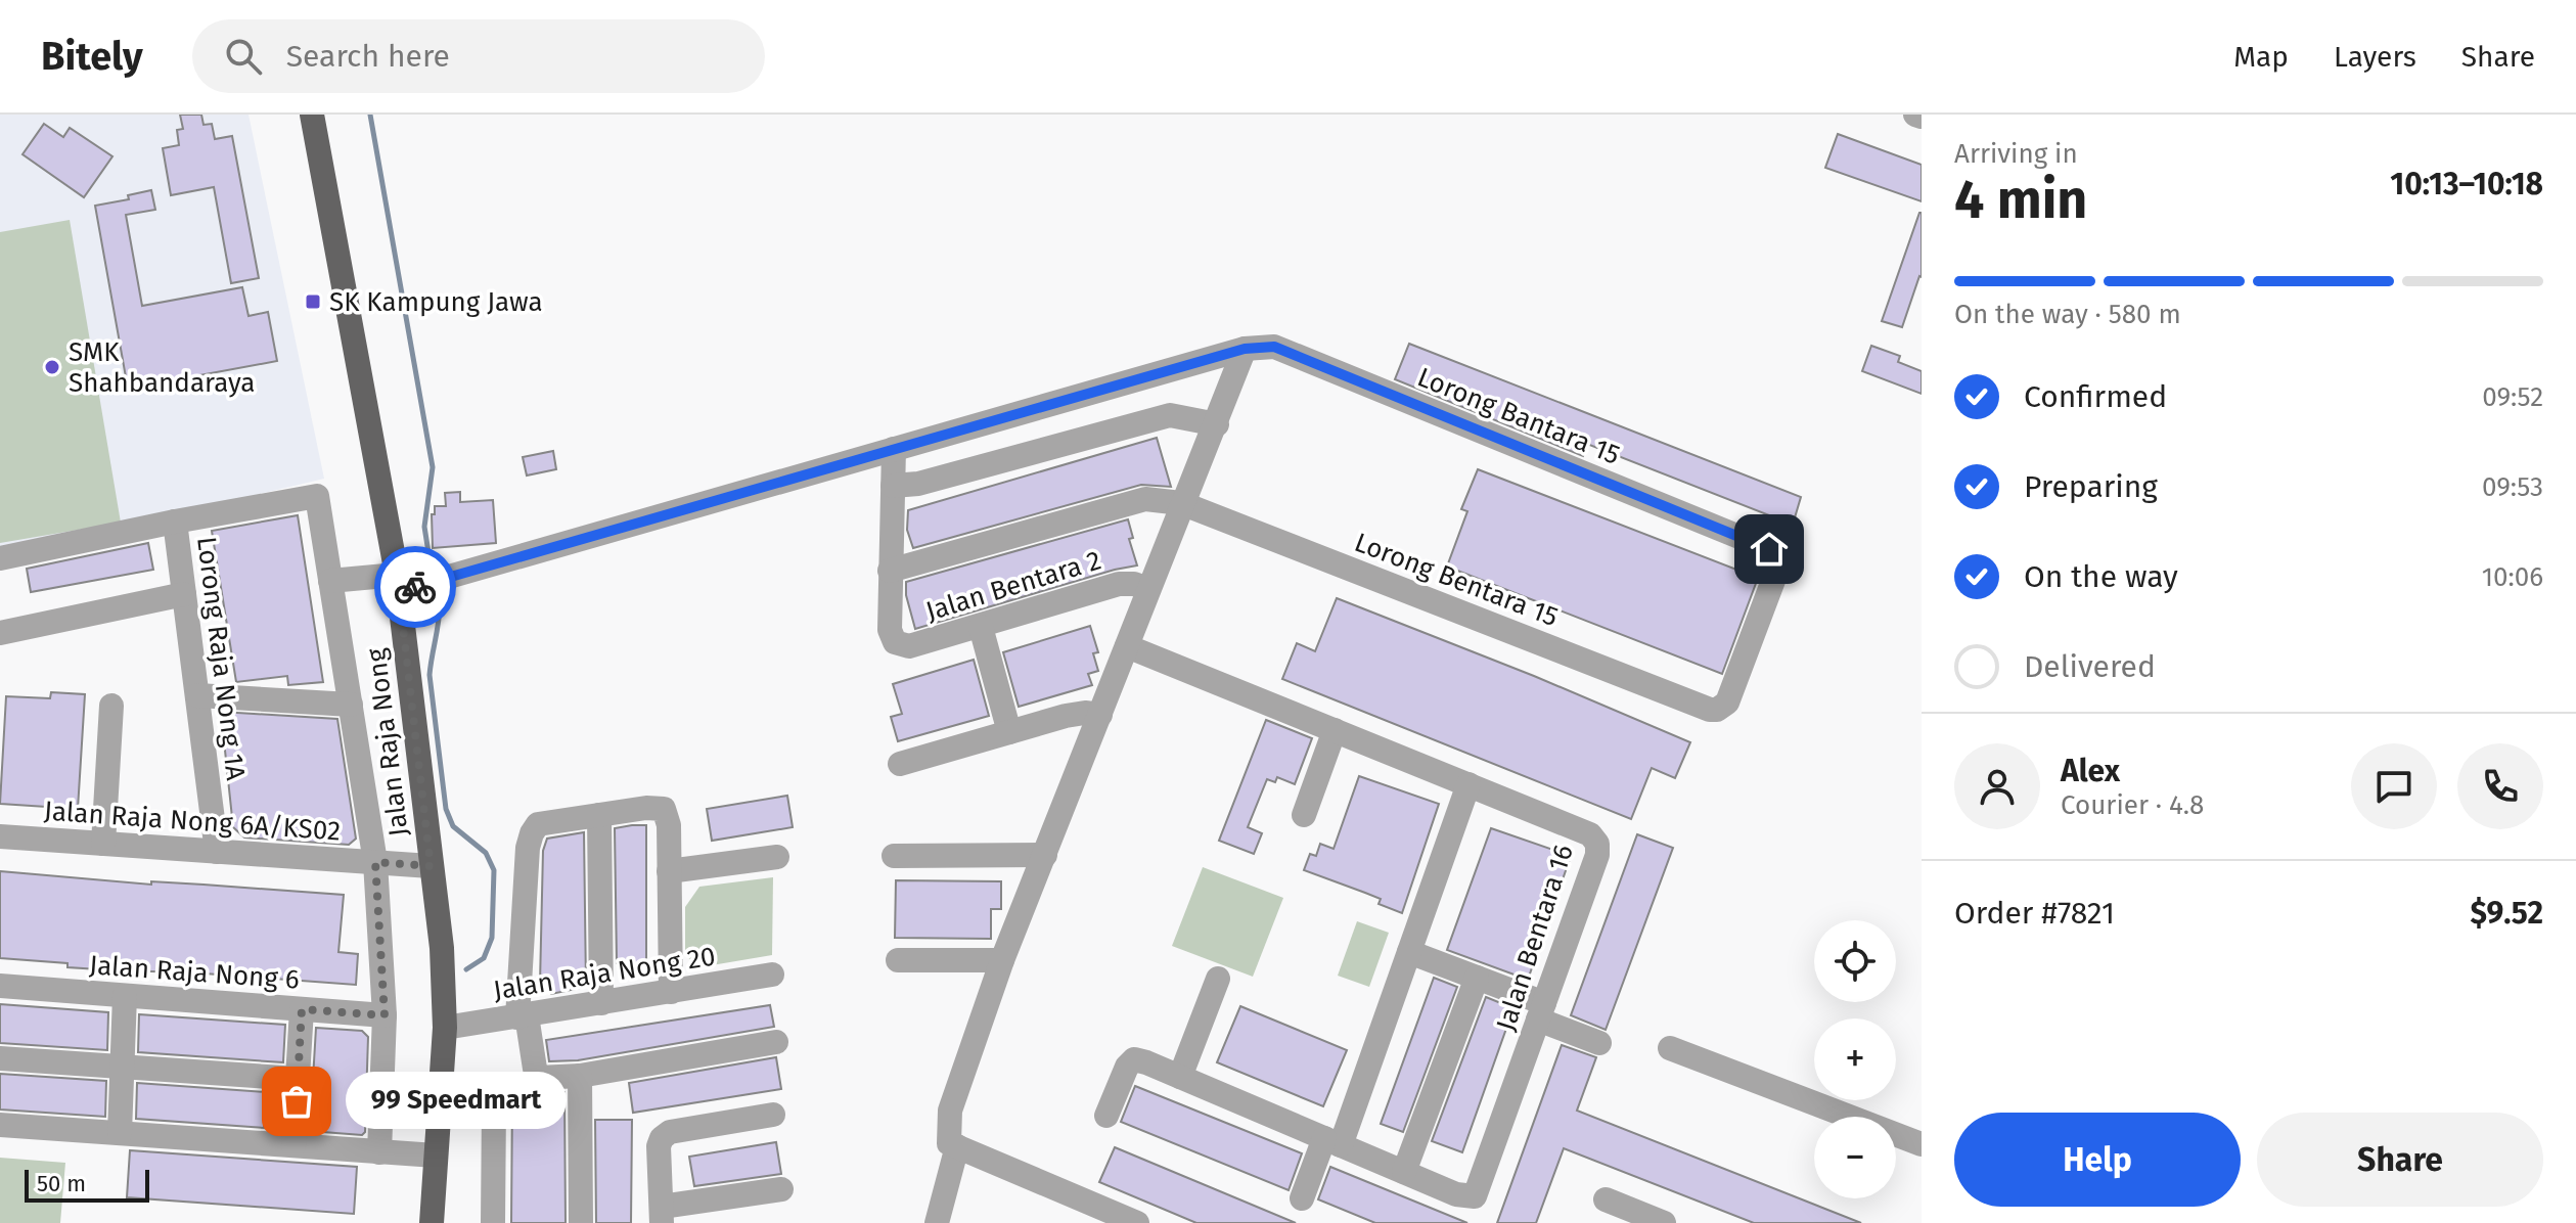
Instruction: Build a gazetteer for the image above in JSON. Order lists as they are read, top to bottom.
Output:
{
  "streets": {
    "main road": ["Jalan Raja Nong"],
    "street": [
      "Lorong Bantara 15",
      "Lorong Bentara 15",
      "Jalan Bentara 2",
      "Lorong Raja Nong 1A",
      "Jalan Raja Nong 6A/KS02",
      "Jalan Bentara 16",
      "Jalan Raja Nong 6",
      "Jalan Raja Nong 20"
    ]
  },
  "crossings": [
    ["Lorong Bantara 15", "Lorong Bentara 15"],
    ["Lorong Bantara 15", "Jalan Raja Nong"],
    ["Lorong Bentara 15", "Jalan Bentara 2"],
    ["Lorong Raja Nong 1A", "Jalan Raja Nong 6A/KS02"],
    ["Jalan Raja Nong", "Jalan Raja Nong 6A/KS02"],
    ["Jalan Raja Nong", "Jalan Raja Nong 20"]
  ],
  "places": {
    "transit": ["SK Kampung Jawa"],
    "other": ["SMK Shahbandaraya", "99 Speedmart"]
  },
  "scale_bar": "50 m",
  "page": {
    "header": "Bitely",
    "search": "Search here",
    "nav": ["Map", "Layers", "Share"],
    "heading": ["4 min", "Arriving in", "10:13–10:18"],
    "panel": [
      "Alex",
      "Courier · 4.8",
      "Order #7821",
      "$9.52"
    ],
    "bar": "On the way · 580 m",
    "list": [
      ["Confirmed", "09:52"],
      ["Preparing", "09:53"],
      ["On the way", "10:06"],
      "Delivered"
    ],
    "map_buttons": ["+", "−"],
    "bubble": "99 Speedmart",
    "buttons": ["Help", "Share"],
    "scale": "50 m"
  }
}
